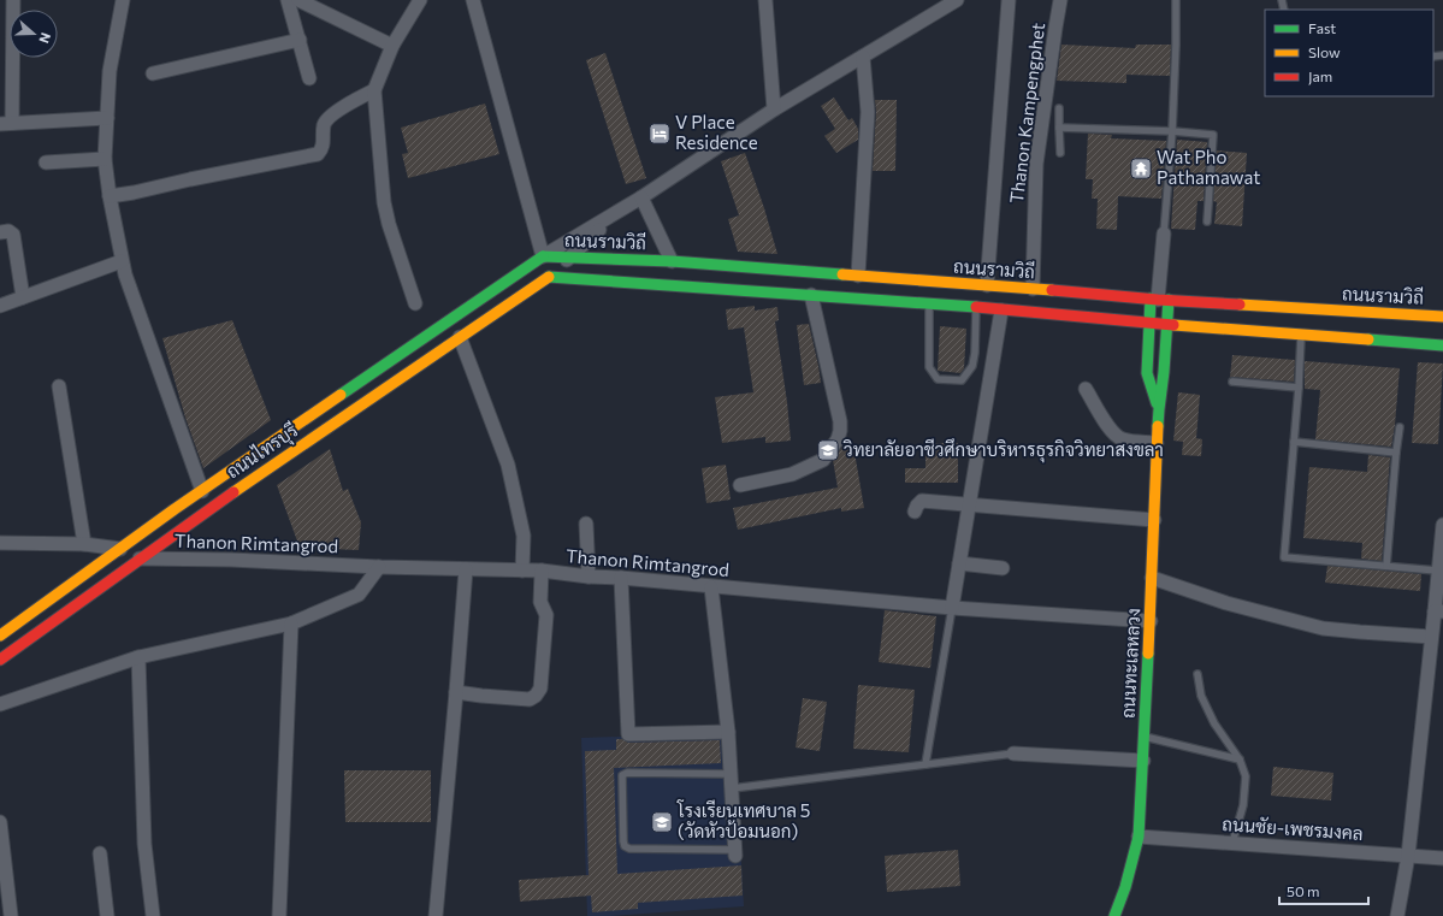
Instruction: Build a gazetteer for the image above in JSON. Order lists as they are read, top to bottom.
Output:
{
  "streets": {
    "main road": ["ถนนรามวิถี", "ถนนไทรบุรี", "ถนนทะเลหลวง"],
    "street": ["Thanon Kampengphet", "Thanon Rimtangrod", "ถนนชัย-เพชรมงคล"]
  },
  "crossings": [
    ["Thanon Kampengphet", "ถนนรามวิถี"],
    ["ถนนรามวิถี", "ถนนไทรบุรี"],
    ["ถนนรามวิถี", "ถนนทะเลหลวง"],
    ["ถนนไทรบุรี", "Thanon Rimtangrod"],
    ["Thanon Rimtangrod", "ถนนทะเลหลวง"],
    ["ถนนทะเลหลวง", "ถนนชัย-เพชรมงคล"]
  ],
  "places": {
    "hotel": ["V Place Residence"],
    "temple": ["Wat Pho Pathamawat"],
    "school or university": ["วิทยาลัยอาชีวศึกษาบริหารธุรกิจวิทยาสงขลา", "โรงเรียนเทศบาล 5 (วัดหัวป้อมนอก)"]
  },
  "legend": ["Fast", "Slow", "Jam"],
  "scale_bar": "50 m",
  "north": "right"
}
